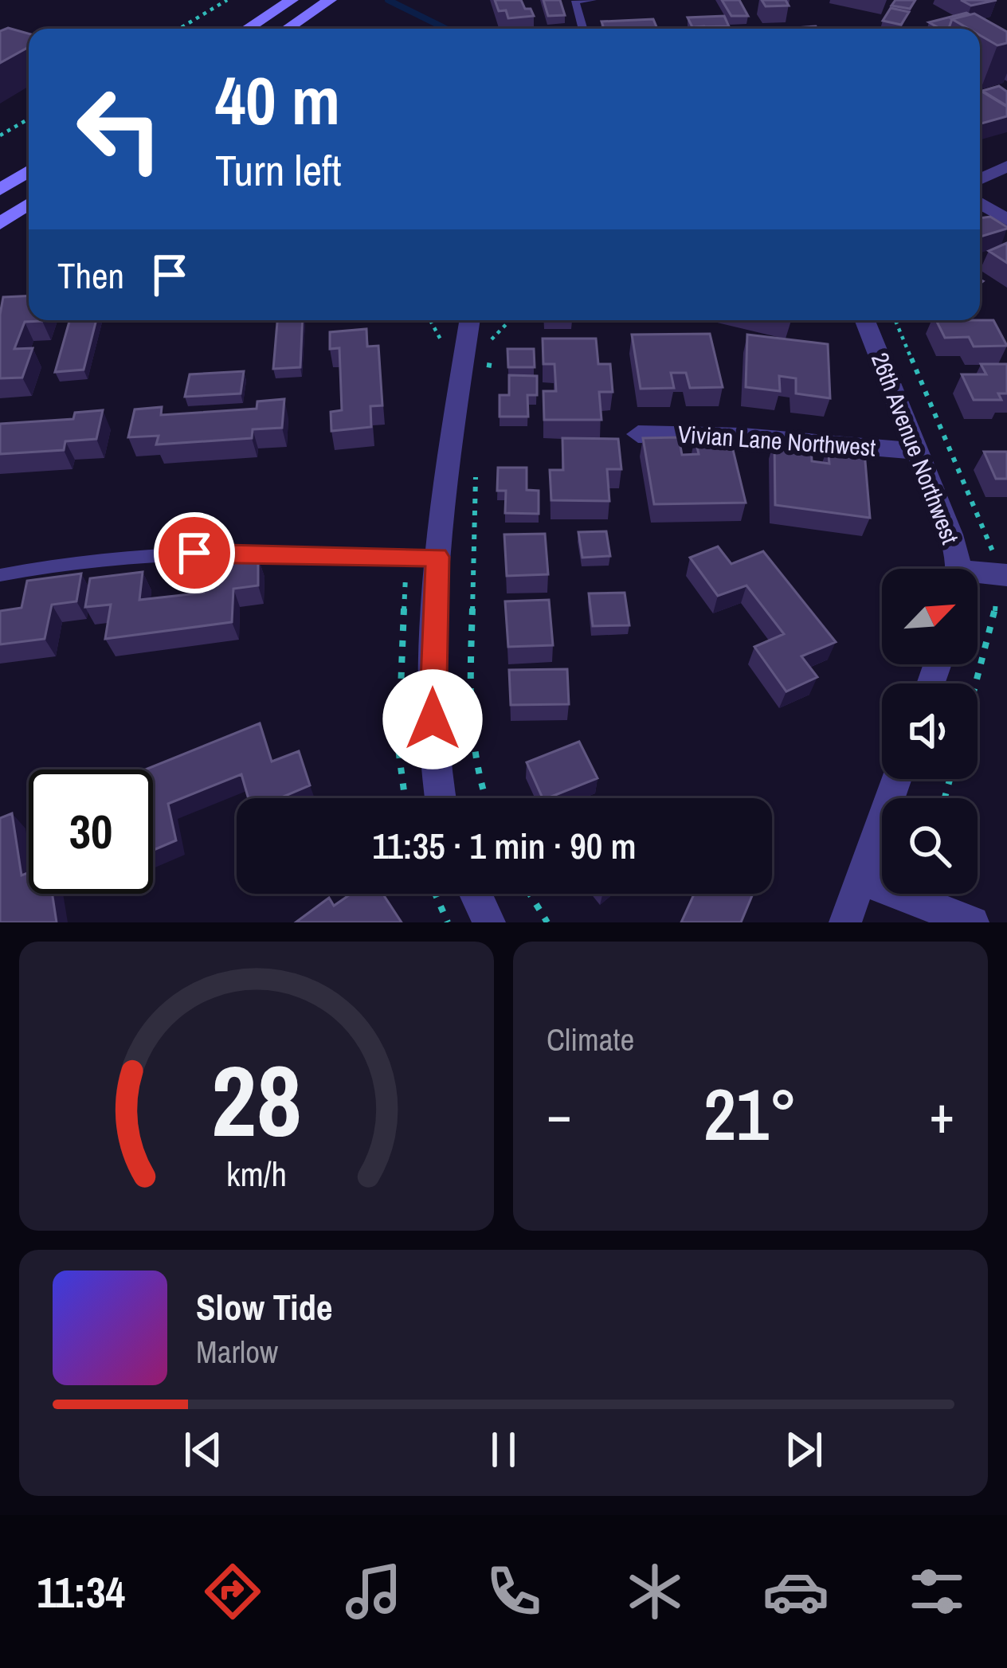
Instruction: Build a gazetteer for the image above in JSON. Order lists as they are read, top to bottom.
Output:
{
  "streets": {
    "street": ["Vivian Lane Northwest", "26th Avenue Northwest"]
  },
  "crossings": [
    ["Vivian Lane Northwest", "26th Avenue Northwest"]
  ],
  "north": "top right",
  "page": {
    "turn": ["40 m", "Turn left"],
    "then": "Then",
    "limit": "30",
    "trip": "11:35 · 1 min · 90 m",
    "tile": "Climate",
    "heat": ["−", "21°", "+"],
    "song": ["Slow Tide", "Marlow"],
    "tabs": "11:34",
    "gauge": ["28", "km/h"]
  }
}
